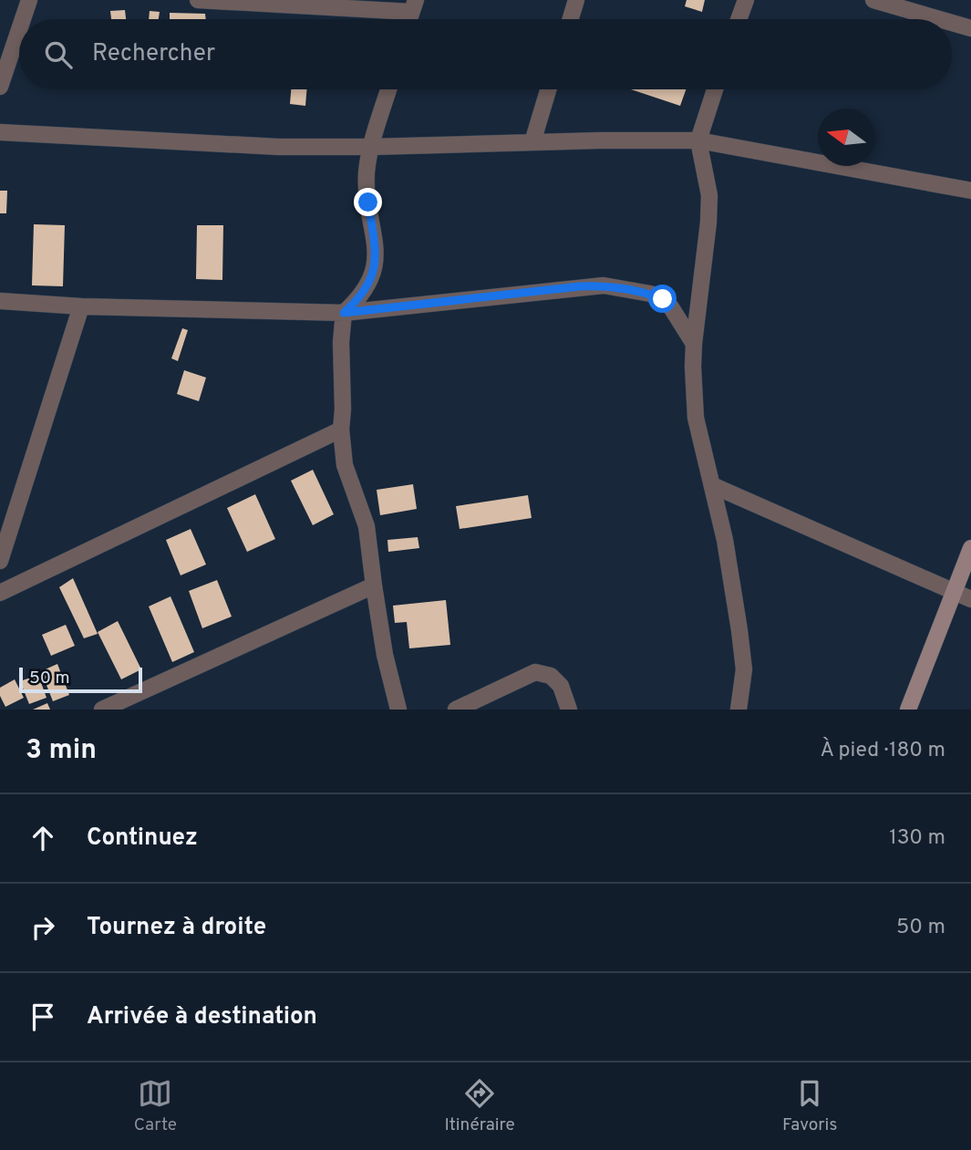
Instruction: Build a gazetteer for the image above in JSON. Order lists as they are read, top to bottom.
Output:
{
  "scale_bar": "50 m",
  "north": "left",
  "page": {
    "search": "Rechercher",
    "scale": "50 m",
    "heading": ["3 min", "À pied · 180 m"],
    "list": [
      ["Continuez", "130 m"],
      ["Tournez à droite", "50 m"],
      "Arrivée à destination"
    ],
    "nav": ["Carte", "Itinéraire", "Favoris"]
  }
}
